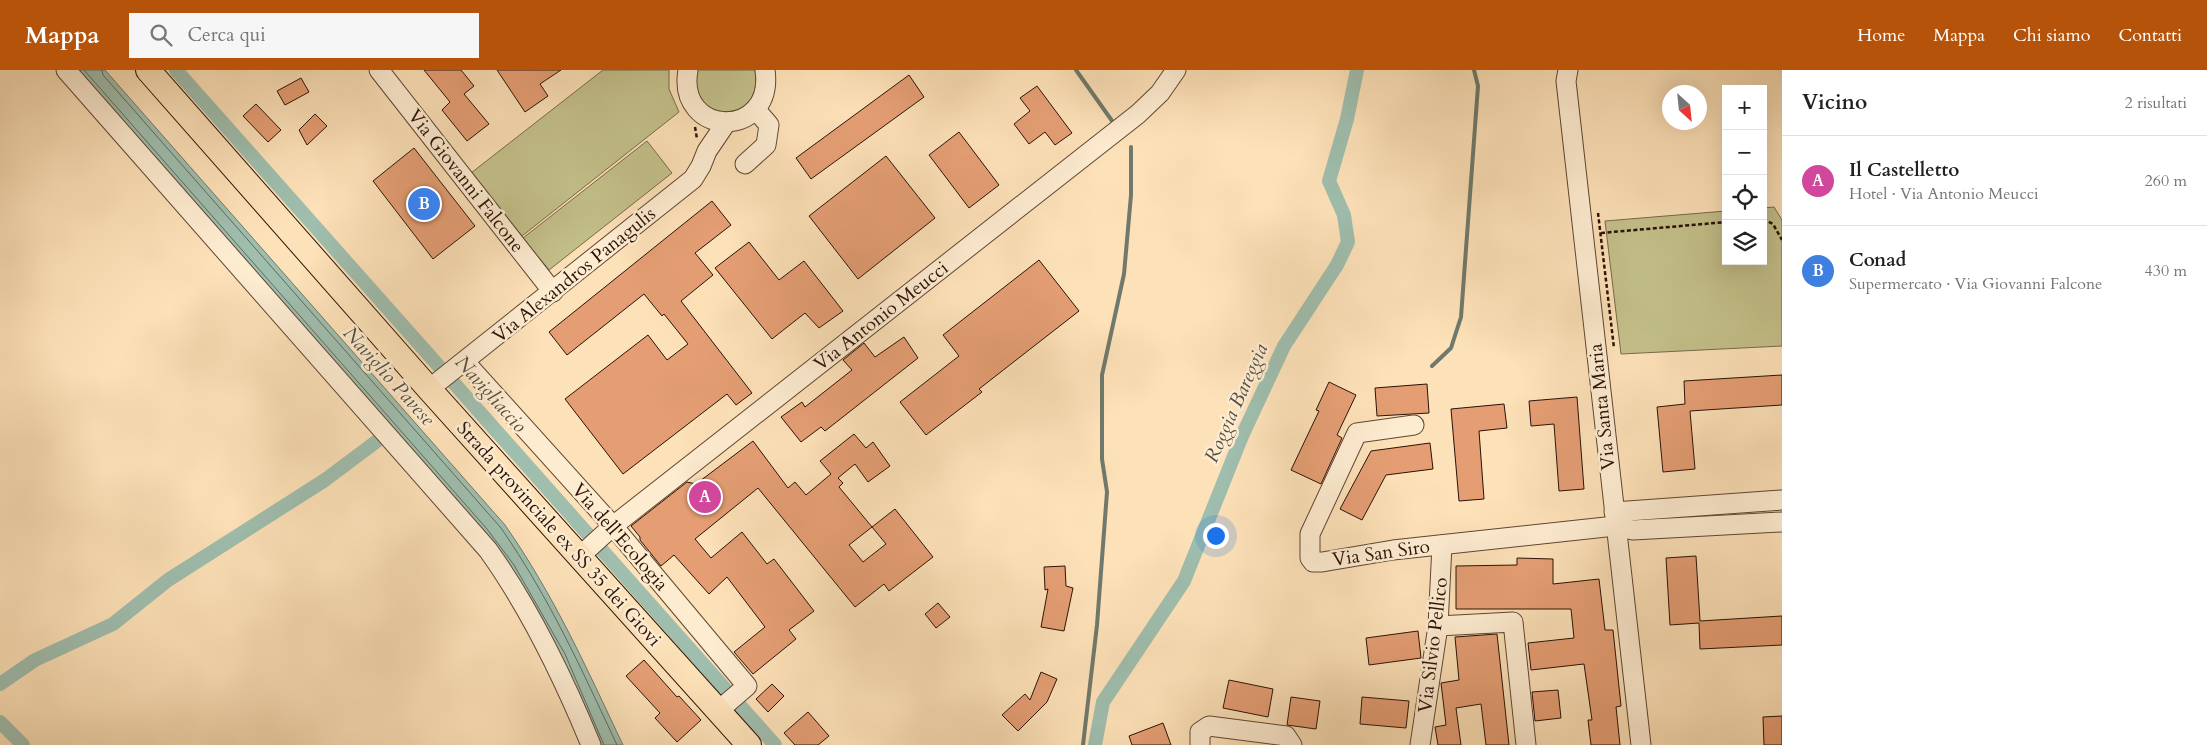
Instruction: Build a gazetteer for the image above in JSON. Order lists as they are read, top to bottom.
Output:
{
  "streets": {
    "main road": ["Strada provinciale ex SS 35 dei Giovi"],
    "street": [
      "Via Giovanni Falcone",
      "Via Alexandros Panagulis",
      "Via Antonio Meucci",
      "Via Santa Maria",
      "Via dell'Ecologia",
      "Via San Siro",
      "Via Silvio Pellico"
    ]
  },
  "crossings": [
    ["Via Giovanni Falcone", "Via Alexandros Panagulis"],
    ["Via Alexandros Panagulis", "Strada provinciale ex SS 35 dei Giovi"],
    ["Via Alexandros Panagulis", "Via dell'Ecologia"],
    ["Via Antonio Meucci", "Strada provinciale ex SS 35 dei Giovi"],
    ["Via Antonio Meucci", "Via dell'Ecologia"],
    ["Via Santa Maria", "Via San Siro"],
    ["Strada provinciale ex SS 35 dei Giovi", "Via dell'Ecologia"],
    ["Via San Siro", "Via Silvio Pellico"]
  ],
  "water": ["Naviglio Pavese", "Navigliaccio", "Roggia Bareggia"],
  "north": "bottom right",
  "page": {
    "header": "Mappa",
    "search": "Cerca qui",
    "nav": [
      "Home",
      "Mappa",
      "Chi siamo",
      "Contatti"
    ],
    "heading": ["Vicino", "2 risultati"],
    "map_buttons": ["+", "−"],
    "list": [
      {
        "mark": "A",
        "name": "Il Castelletto",
        "note": "Hotel · Via Antonio Meucci",
        "value": "260 m"
      },
      {
        "mark": "B",
        "name": "Conad",
        "note": "Supermercato · Via Giovanni Falcone",
        "value": "430 m"
      }
    ],
    "pins": ["B", "A"]
  }
}
